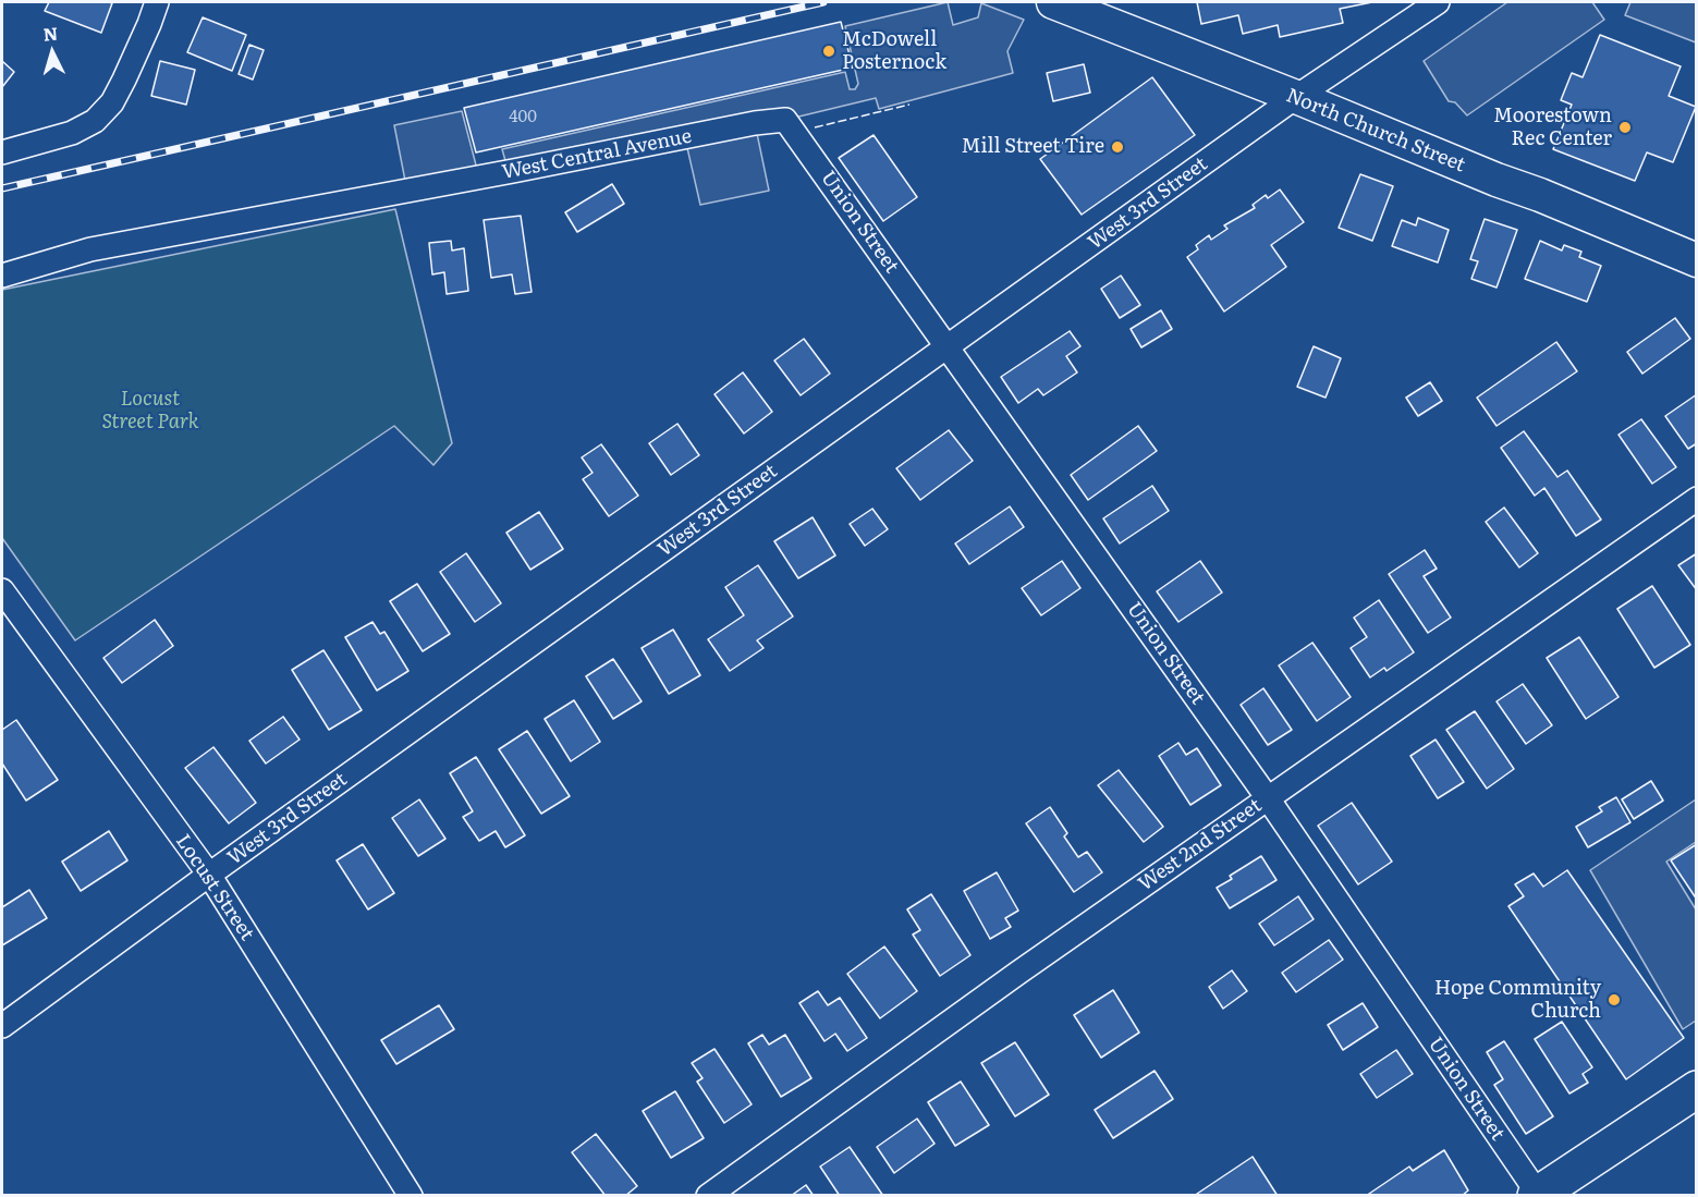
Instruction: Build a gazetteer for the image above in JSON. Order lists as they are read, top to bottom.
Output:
{
  "streets": {
    "main road": ["North Church Street"],
    "street": [
      "West Central Avenue",
      "West 3rd Street",
      "Union Street",
      "West 2nd Street",
      "Locust Street"
    ]
  },
  "crossings": [
    ["North Church Street", "West 3rd Street"],
    ["West Central Avenue", "Union Street"],
    ["West 3rd Street", "Union Street"],
    ["West 3rd Street", "Locust Street"],
    ["Union Street", "West 2nd Street"]
  ],
  "parks": ["Locust Street Park"],
  "places": [
    "McDowell Posternock",
    "Moorestown Rec Center",
    "Mill Street Tire",
    "Hope Community Church"
  ],
  "house_numbers": ["400"],
  "north": "top"
}
